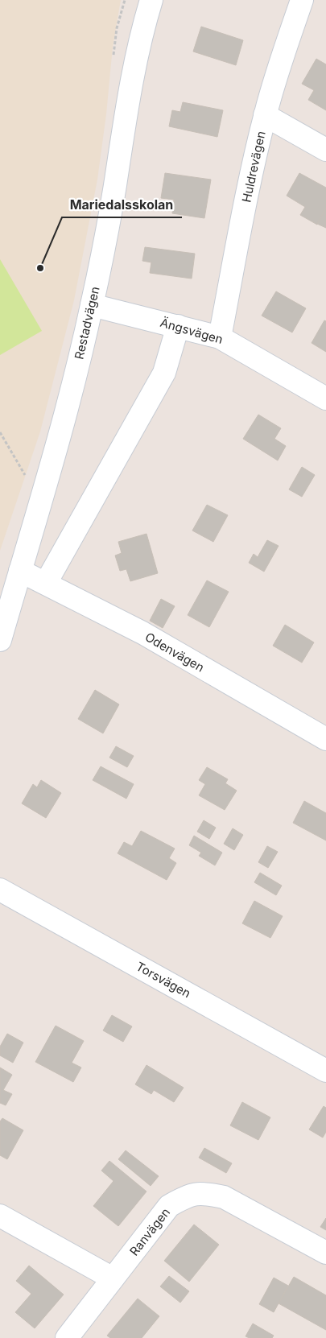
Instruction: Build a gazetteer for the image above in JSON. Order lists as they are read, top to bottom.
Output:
{
  "streets": {
    "street": [
      "Huldrevägen",
      "Restadvägen",
      "Ängsvägen",
      "Odenvägen",
      "Torsvägen",
      "Ranvägen"
    ]
  },
  "crossings": [
    ["Huldrevägen", "Ängsvägen"],
    ["Restadvägen", "Ängsvägen"],
    ["Restadvägen", "Odenvägen"]
  ],
  "places": ["Mariedalsskolan"]
}
